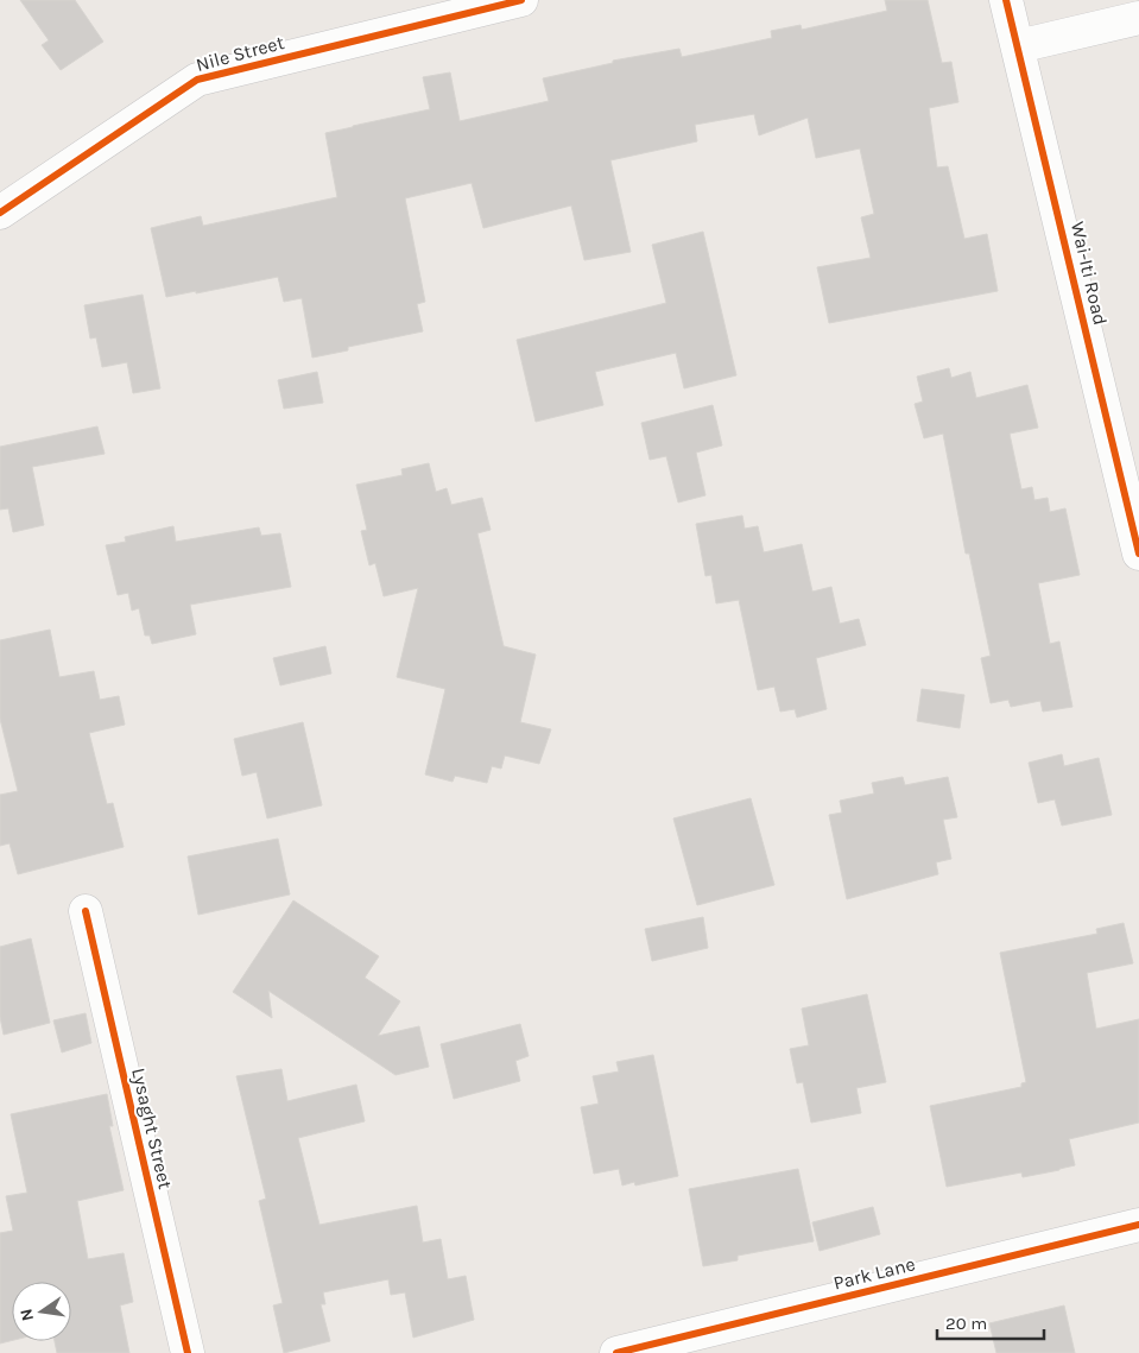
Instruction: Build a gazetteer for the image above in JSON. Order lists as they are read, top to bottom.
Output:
{
  "streets": {
    "street": [
      "Nile Street",
      "Wai-Iti Road",
      "Lysaght Street",
      "Park Lane"
    ]
  },
  "scale_bar": "20 m",
  "north": "left"
}
